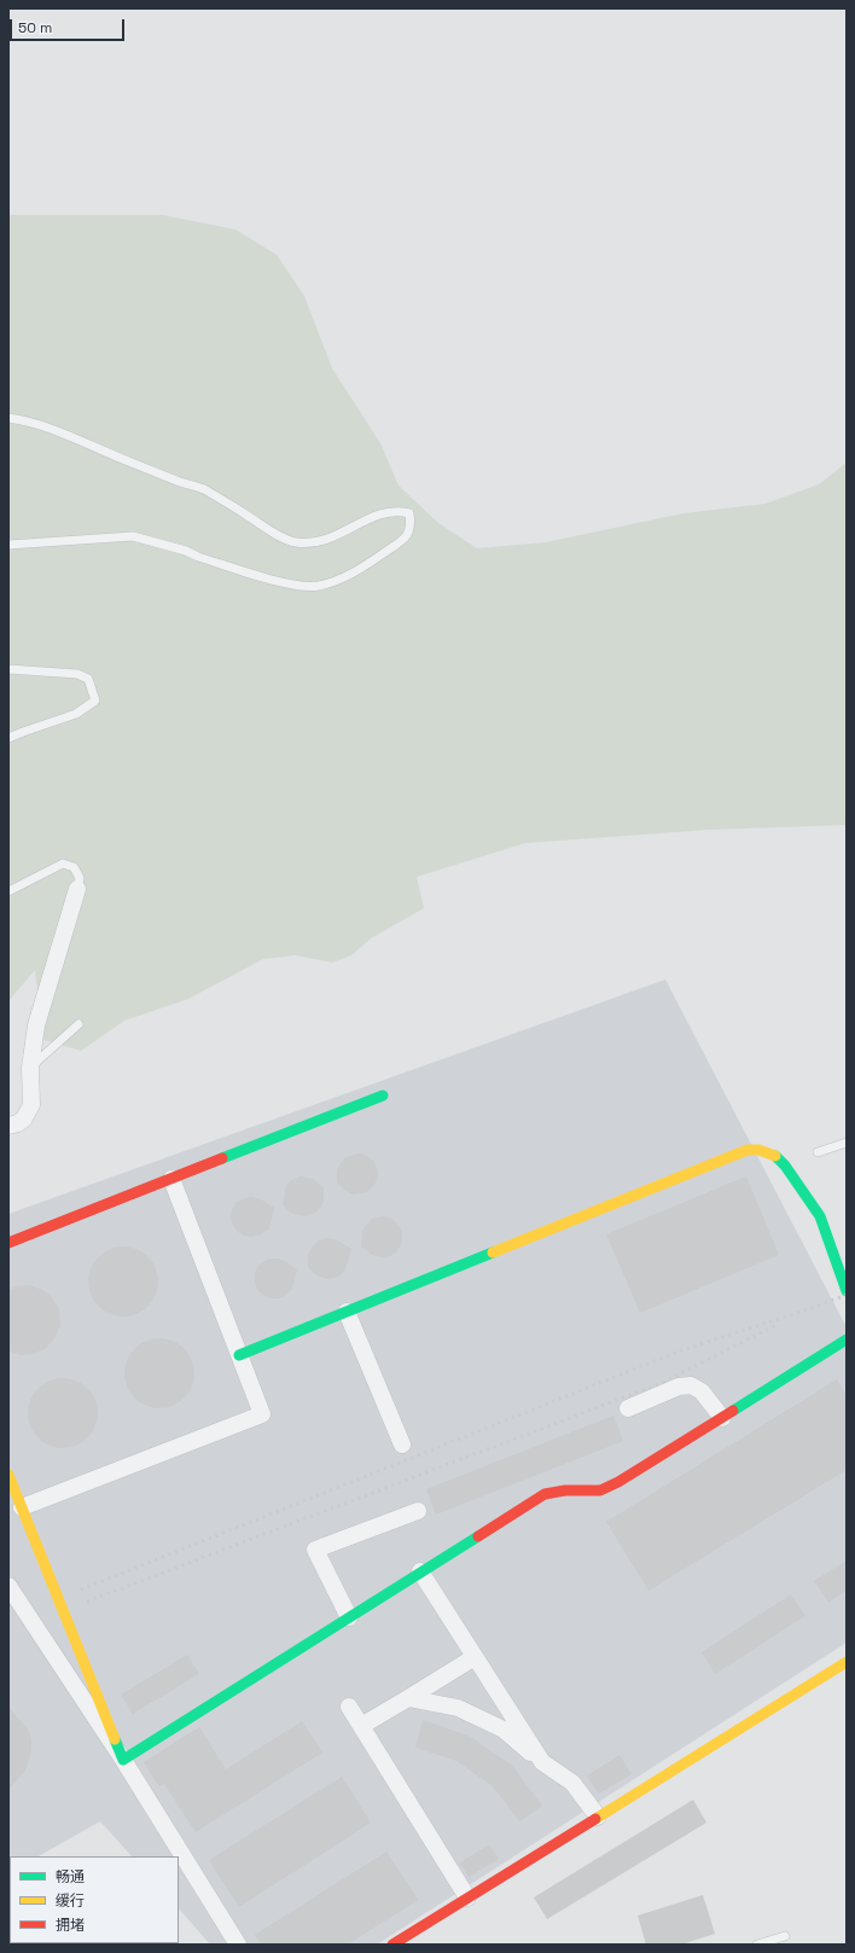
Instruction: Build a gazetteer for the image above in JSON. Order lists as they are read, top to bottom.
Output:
{
  "legend": ["畅通", "缓行", "拥堵"],
  "scale_bar": "50 m"
}
